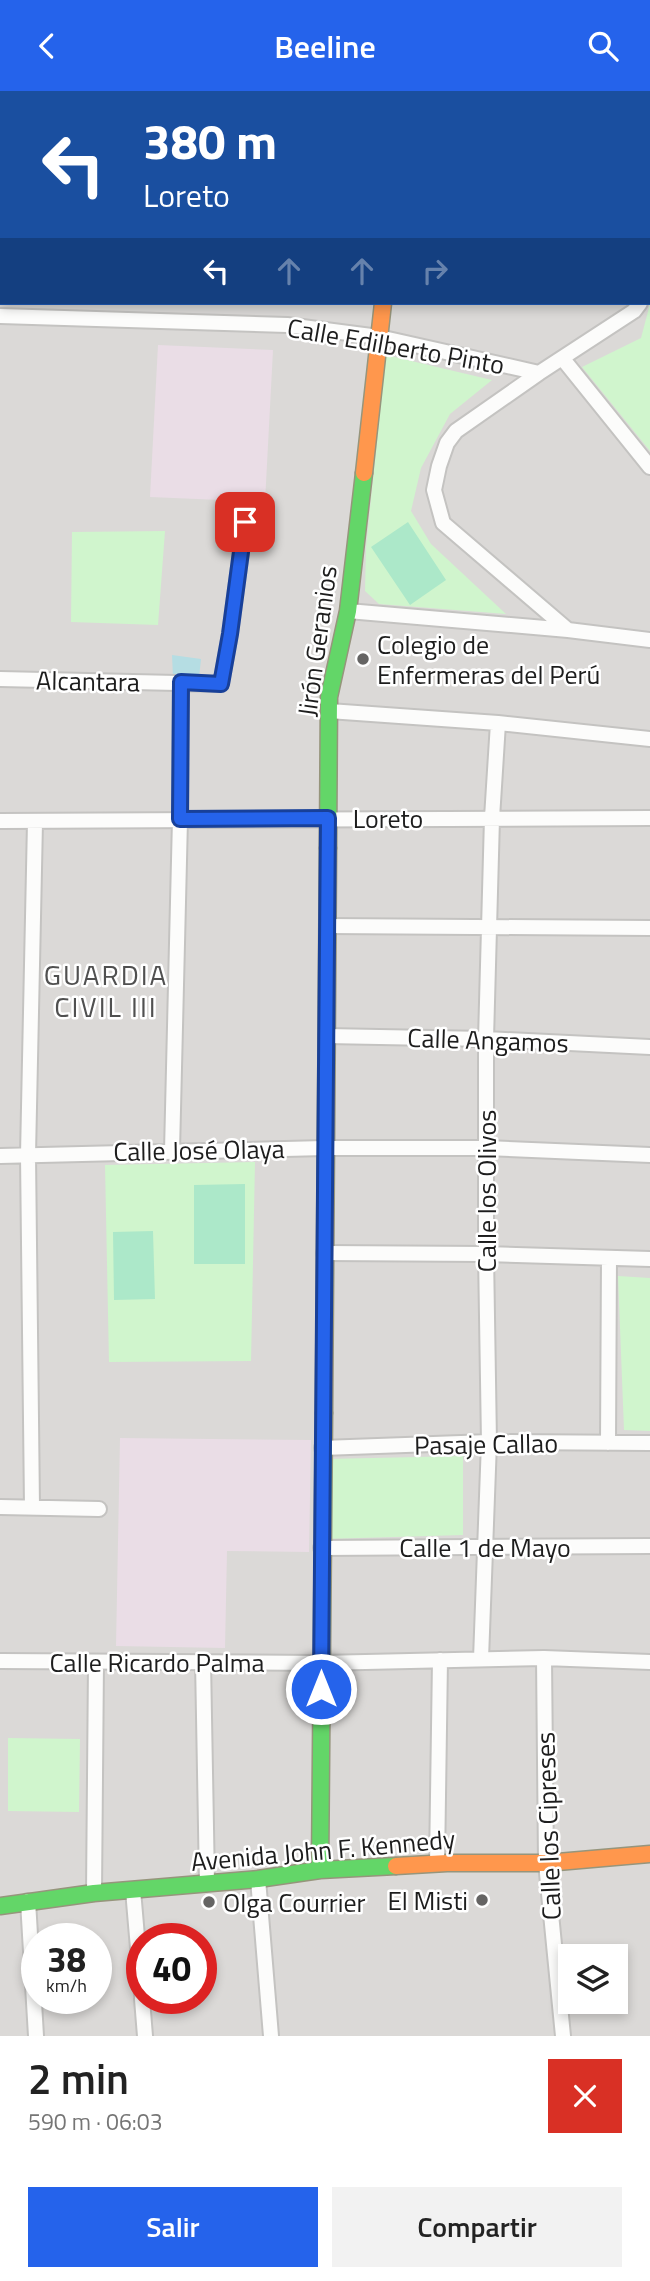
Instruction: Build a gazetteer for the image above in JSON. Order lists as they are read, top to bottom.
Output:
{
  "streets": {
    "street": [
      "Calle Edilberto Pinto",
      "Jirón Geranios",
      "Alcantara",
      "Loreto",
      "Calle Angamos",
      "Calle José Olaya",
      "Calle los Olivos",
      "Pasaje Callao",
      "Calle 1 de Mayo",
      "Calle Ricardo Palma",
      "Calle los Cipreses",
      "Avenida John F. Kennedy"
    ]
  },
  "crossings": [
    ["Calle Edilberto Pinto", "Jirón Geranios"],
    ["Jirón Geranios", "Loreto"],
    ["Jirón Geranios", "Calle Angamos"],
    ["Jirón Geranios", "Calle José Olaya"],
    ["Jirón Geranios", "Pasaje Callao"],
    ["Jirón Geranios", "Calle 1 de Mayo"],
    ["Jirón Geranios", "Calle Ricardo Palma"],
    ["Jirón Geranios", "Avenida John F. Kennedy"],
    ["Loreto", "Calle los Olivos"],
    ["Calle Angamos", "Calle los Olivos"],
    ["Calle José Olaya", "Calle los Olivos"],
    ["Calle los Olivos", "Pasaje Callao"],
    ["Calle los Olivos", "Calle 1 de Mayo"],
    ["Calle los Olivos", "Calle Ricardo Palma"],
    ["Calle Ricardo Palma", "Calle los Cipreses"],
    ["Calle los Cipreses", "Avenida John F. Kennedy"]
  ],
  "districts": ["GUARDIA CIVIL III"],
  "places": ["Colegio de Enfermeras del Perú", "El Misti", "Olga Courrier"],
  "page": {
    "header": "Beeline",
    "turn": ["380 m", "Loreto"],
    "speed": "38 km/h",
    "limit": "40",
    "heading": ["2 min", "590 m · 06:03"],
    "buttons": ["Salir", "Compartir"]
  }
}
